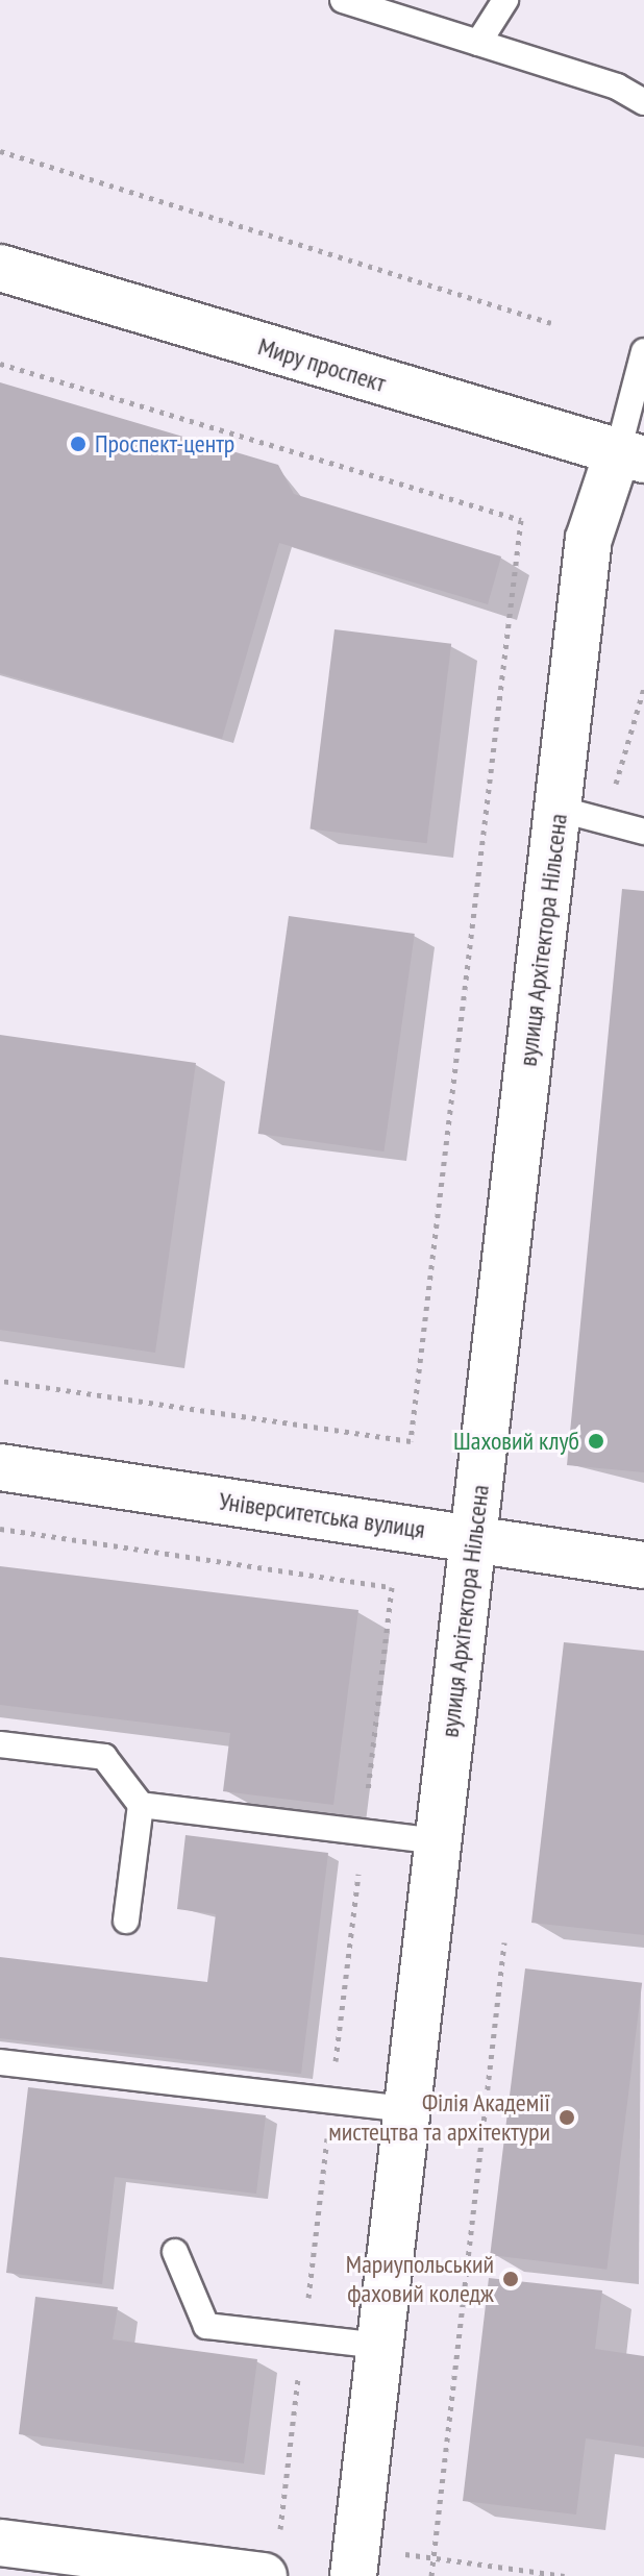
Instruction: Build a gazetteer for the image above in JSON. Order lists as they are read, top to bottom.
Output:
{
  "streets": {
    "street": ["Миру проспект", "вулиця Архітектора Нільсена", "Університетська вулиця"]
  },
  "crossings": [
    ["Миру проспект", "вулиця Архітектора Нільсена"],
    ["вулиця Архітектора Нільсена", "Університетська вулиця"]
  ],
  "places": [
    "Проспект-центр",
    "Шаховий клуб",
    "Філія Академії мистецтва та архітектури",
    "Мариупольський фаховий коледж"
  ]
}
